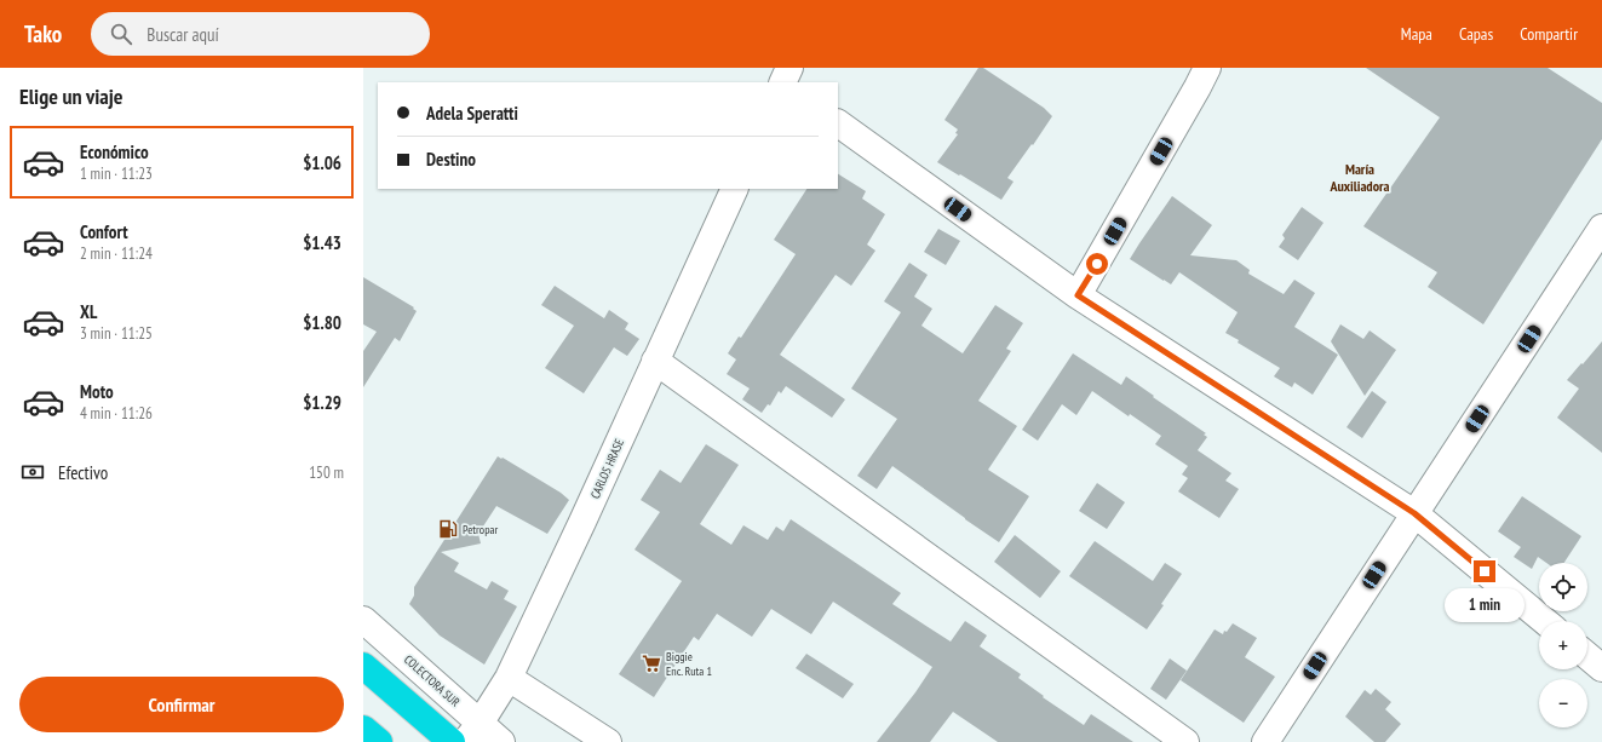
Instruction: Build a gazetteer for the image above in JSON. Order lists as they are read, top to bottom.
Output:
{
  "streets": {
    "street": ["CARLOS HRASE", "COLECTORA SUR"]
  },
  "crossings": [
    ["CARLOS HRASE", "COLECTORA SUR"]
  ],
  "districts": ["María Auxiliadora"],
  "places": {
    "fuel station": ["Petropar"],
    "supermarket": ["Biggie Enc. Ruta 1"]
  },
  "page": {
    "header": "Tako",
    "search": "Buscar aquí",
    "nav": ["Mapa", "Capas", "Compartir"],
    "heading": "Elige un viaje",
    "banner": ["Adela Speratti", "Destino"],
    "list": [
      {
        "name": "Económico",
        "note": "1 min · 11:23",
        "value": "$1.06"
      },
      {
        "name": "Confort",
        "note": "2 min · 11:24",
        "value": "$1.43"
      },
      {
        "name": "XL",
        "note": "3 min · 11:25",
        "value": "$1.80"
      },
      {
        "name": "Moto",
        "note": "4 min · 11:26",
        "value": "$1.29"
      }
    ],
    "pay": ["Efectivo", "150 m"],
    "map_buttons": ["+", "−"],
    "bubble": "1 min",
    "buttons": "Confirmar"
  }
}
